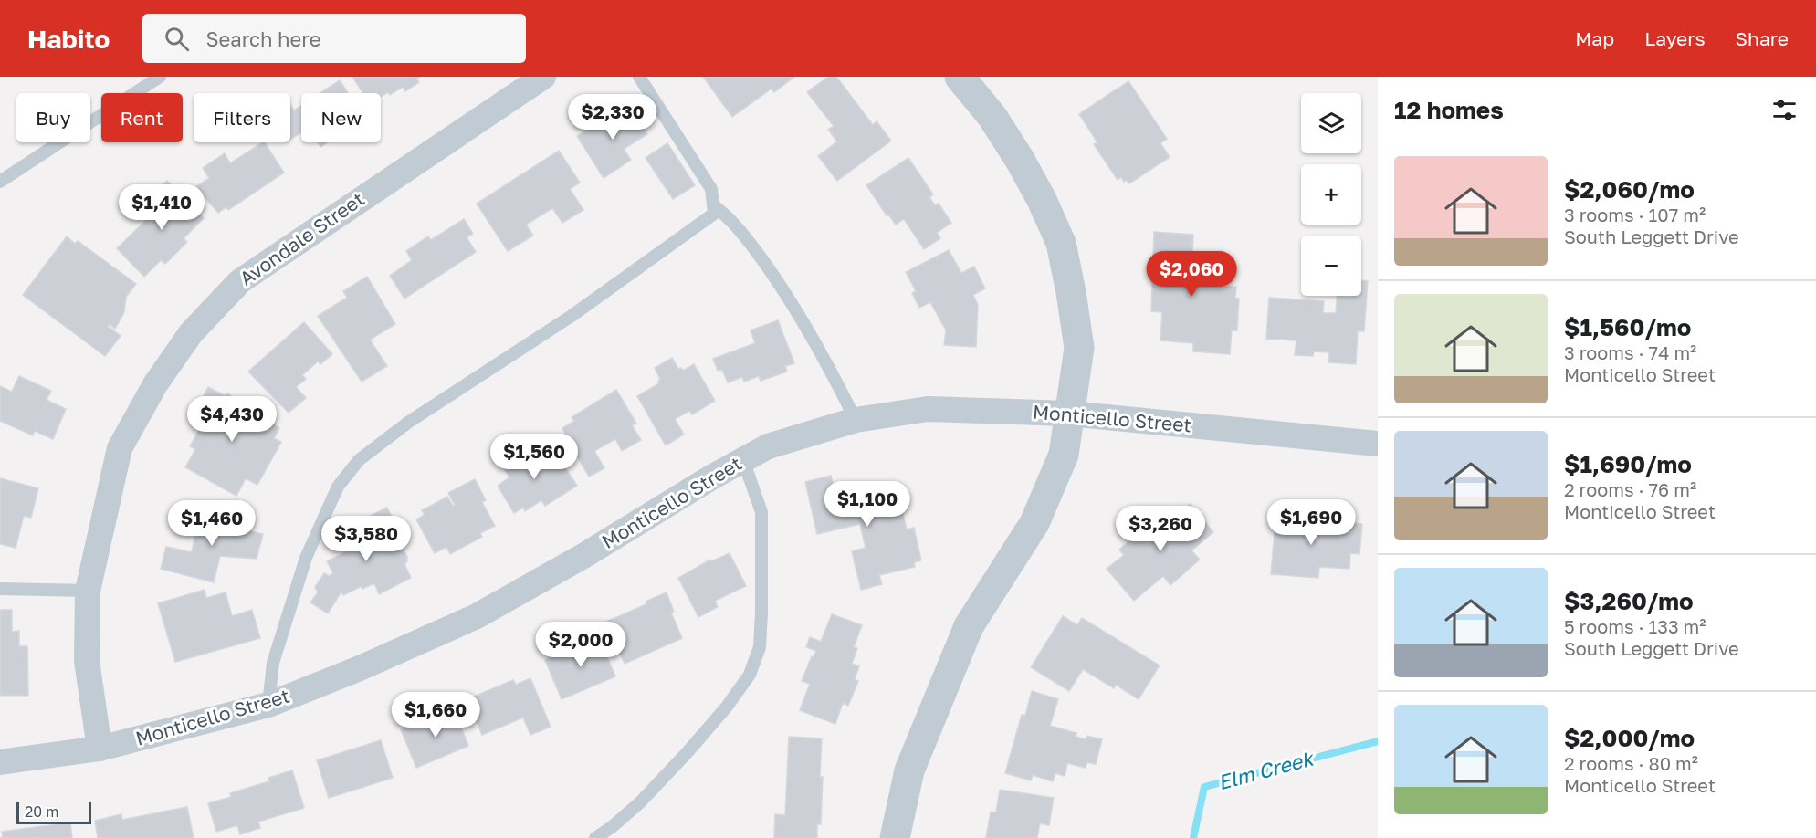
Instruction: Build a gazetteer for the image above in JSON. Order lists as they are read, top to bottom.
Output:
{
  "streets": {
    "street": ["Avondale Street", "Monticello Street"]
  },
  "crossings": [
    ["Avondale Street", "Monticello Street"]
  ],
  "water": ["Elm Creek"],
  "scale_bar": "20 m",
  "page": {
    "header": "Habito",
    "search": "Search here",
    "nav": ["Map", "Layers", "Share"],
    "heading": "12 homes",
    "map_buttons": ["+", "−"],
    "chip": [
      "Buy",
      "Rent",
      "Filters",
      "New"
    ],
    "price": [
      "$2,330",
      "$1,410",
      "$2,060",
      "$4,430",
      "$1,560",
      "$1,100",
      "$1,690",
      "$1,460",
      "$3,260",
      "$3,580",
      "$2,000",
      "$1,660"
    ],
    "list": [
      {
        "name": "$2,060/mo",
        "note": "3 rooms · 107 m² · South Leggett Drive"
      },
      {
        "name": "$1,560/mo",
        "note": "3 rooms · 74 m² · Monticello Street"
      },
      {
        "name": "$1,690/mo",
        "note": "2 rooms · 76 m² · Monticello Street"
      },
      {
        "name": "$3,260/mo",
        "note": "5 rooms · 133 m² · South Leggett Drive"
      },
      {
        "name": "$2,000/mo",
        "note": "2 rooms · 80 m² · Monticello Street"
      }
    ],
    "scale": "20 m"
  }
}
